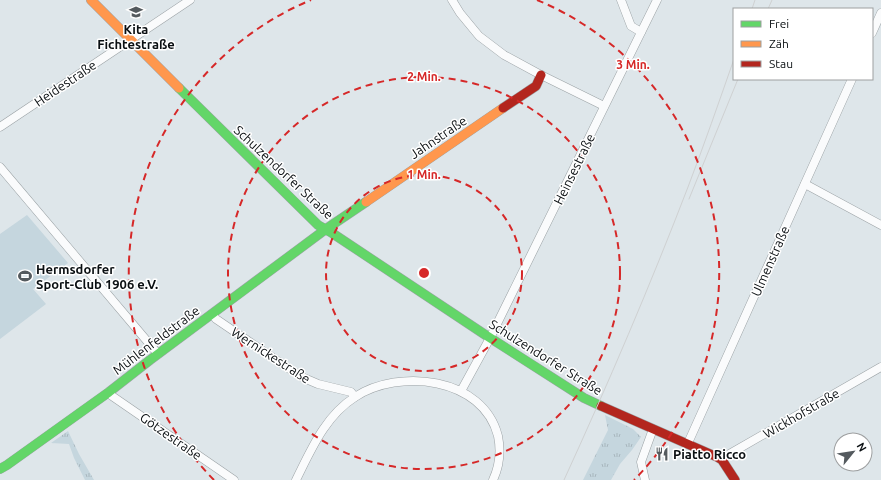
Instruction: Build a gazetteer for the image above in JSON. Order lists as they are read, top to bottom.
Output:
{
  "streets": {
    "street": [
      "Heidestraße",
      "Jahnstraße",
      "Heinsestraße",
      "Schulzendorfer Straße",
      "Ulmenstraße",
      "Mühlenfeldstraße",
      "Wernickestraße",
      "Wickhofstraße",
      "Götzestraße"
    ]
  },
  "crossings": [
    ["Heidestraße", "Schulzendorfer Straße"],
    ["Jahnstraße", "Schulzendorfer Straße"],
    ["Jahnstraße", "Mühlenfeldstraße"],
    ["Heinsestraße", "Schulzendorfer Straße"],
    ["Schulzendorfer Straße", "Ulmenstraße"],
    ["Schulzendorfer Straße", "Mühlenfeldstraße"],
    ["Schulzendorfer Straße", "Wickhofstraße"],
    ["Mühlenfeldstraße", "Wernickestraße"],
    ["Mühlenfeldstraße", "Götzestraße"]
  ],
  "places": {
    "school or university": ["Kita Fichtestraße"],
    "sports": ["Hermsdorfer Sport-Club 1906 e.V."],
    "restaurant": ["Piatto Ricco"]
  },
  "legend": ["Frei", "Zäh", "Stau"],
  "north": "top right",
  "rings": ["3 Min.", "2 Min.", "1 Min."]
}
